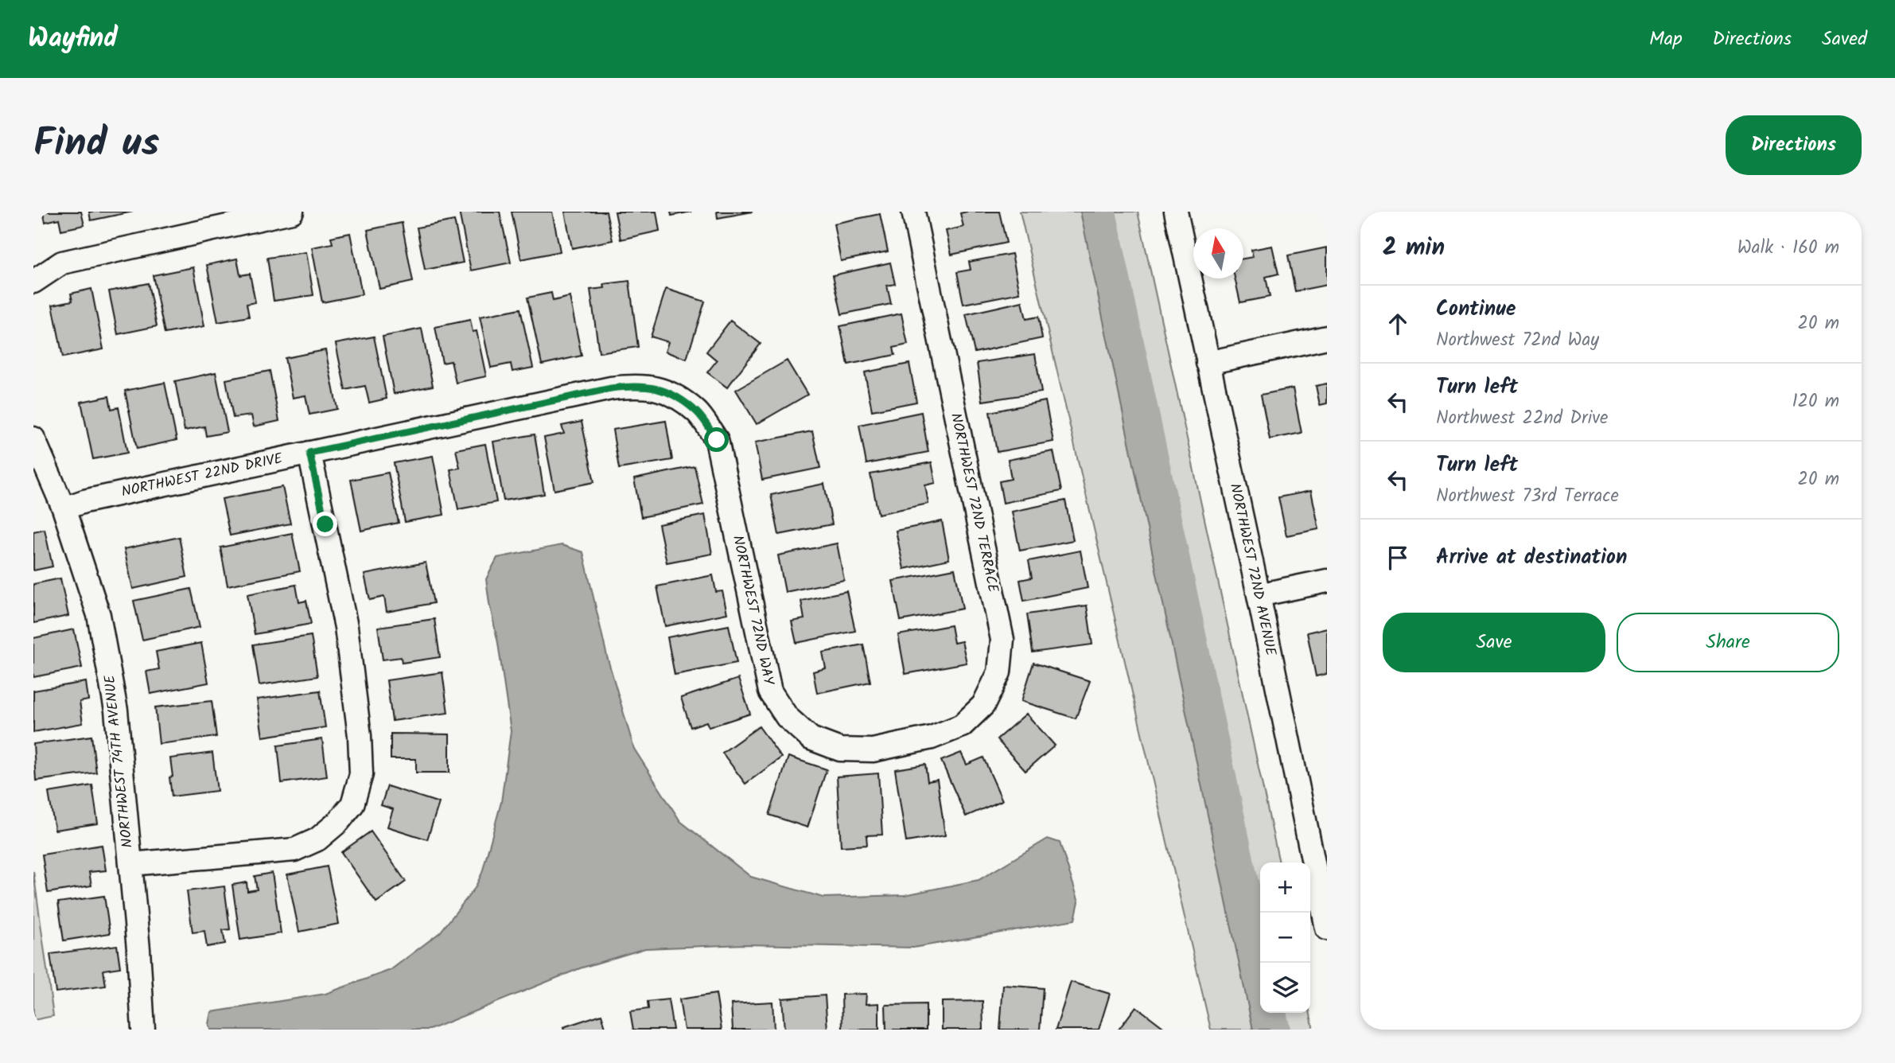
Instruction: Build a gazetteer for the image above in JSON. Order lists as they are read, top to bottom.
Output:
{
  "streets": {
    "street": [
      "NORTHWEST 22ND DRIVE",
      "NORTHWEST 72ND TERRACE",
      "NORTHWEST 72ND AVENUE",
      "NORTHWEST 72ND WAY",
      "NORTHWEST 74TH AVENUE"
    ]
  },
  "crossings": [
    ["NORTHWEST 22ND DRIVE", "NORTHWEST 72ND WAY"],
    ["NORTHWEST 22ND DRIVE", "NORTHWEST 74TH AVENUE"],
    ["NORTHWEST 72ND TERRACE", "NORTHWEST 72ND WAY"]
  ],
  "north": "top",
  "page": {
    "header": "Wayfind",
    "nav": ["Map", "Directions", "Saved"],
    "title": "Find us",
    "buttons": [
      "Directions",
      ["Save", "Share"]
    ],
    "heading": ["2 min", "Walk · 160 m"],
    "list": [
      ["Continue", "Northwest 72nd Way", "20 m"],
      ["Turn left", "Northwest 22nd Drive", "120 m"],
      ["Turn left", "Northwest 73rd Terrace", "20 m"],
      "Arrive at destination"
    ],
    "map_buttons": ["+", "−"]
  }
}
